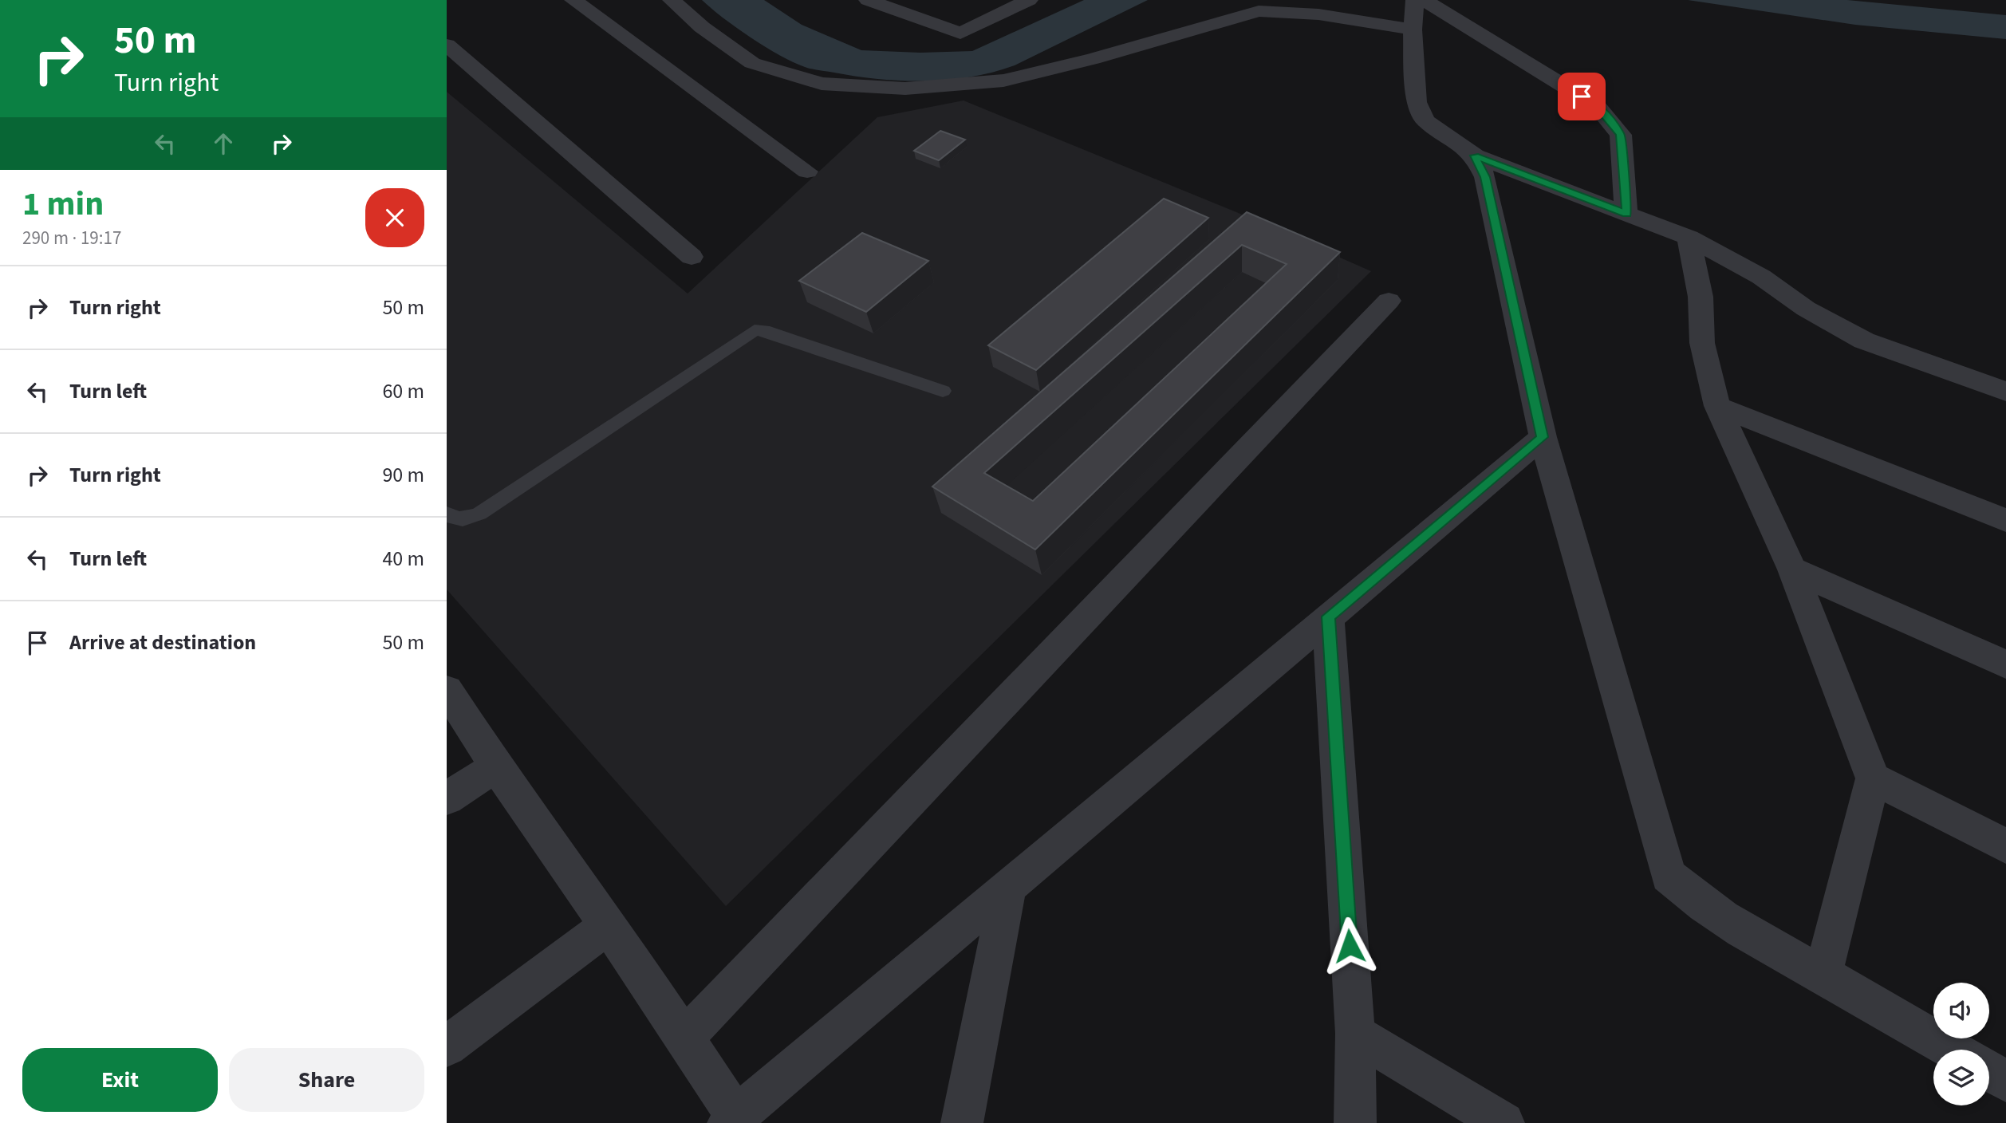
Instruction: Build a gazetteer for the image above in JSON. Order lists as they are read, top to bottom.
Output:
{
  "page": {
    "turn": ["50 m", "Turn right"],
    "heading": ["1 min", "290 m · 19:17"],
    "list": [
      {
        "name": "Turn right",
        "value": "50 m"
      },
      {
        "name": "Turn left",
        "value": "60 m"
      },
      {
        "name": "Turn right",
        "value": "90 m"
      },
      {
        "name": "Turn left",
        "value": "40 m"
      },
      {
        "name": "Arrive at destination",
        "value": "50 m"
      }
    ],
    "buttons": ["Exit", "Share"]
  }
}
